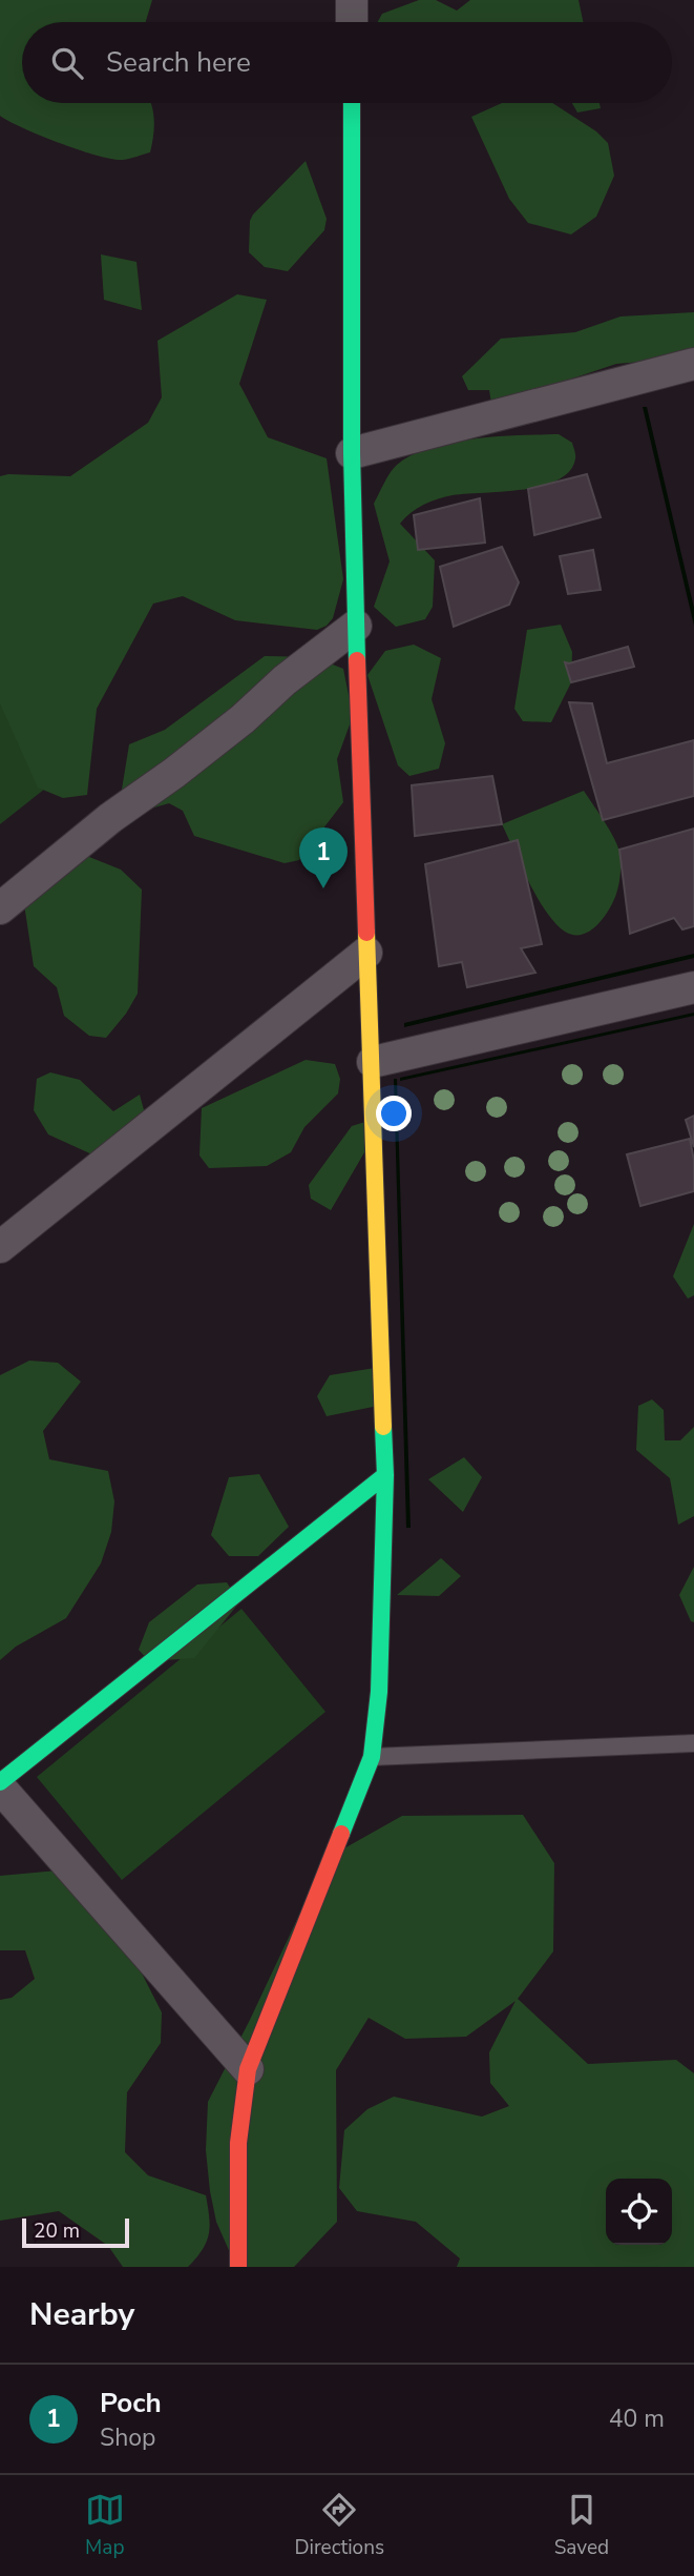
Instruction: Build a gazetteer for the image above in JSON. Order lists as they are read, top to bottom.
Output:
{
  "scale_bar": "20 m",
  "page": {
    "search": "Search here",
    "pins": "1",
    "scale": "20 m",
    "heading": "Nearby",
    "list": [
      {
        "mark": "1",
        "name": "Poch",
        "note": "Shop",
        "value": "40 m"
      }
    ],
    "nav": ["Map", "Directions", "Saved"]
  }
}
